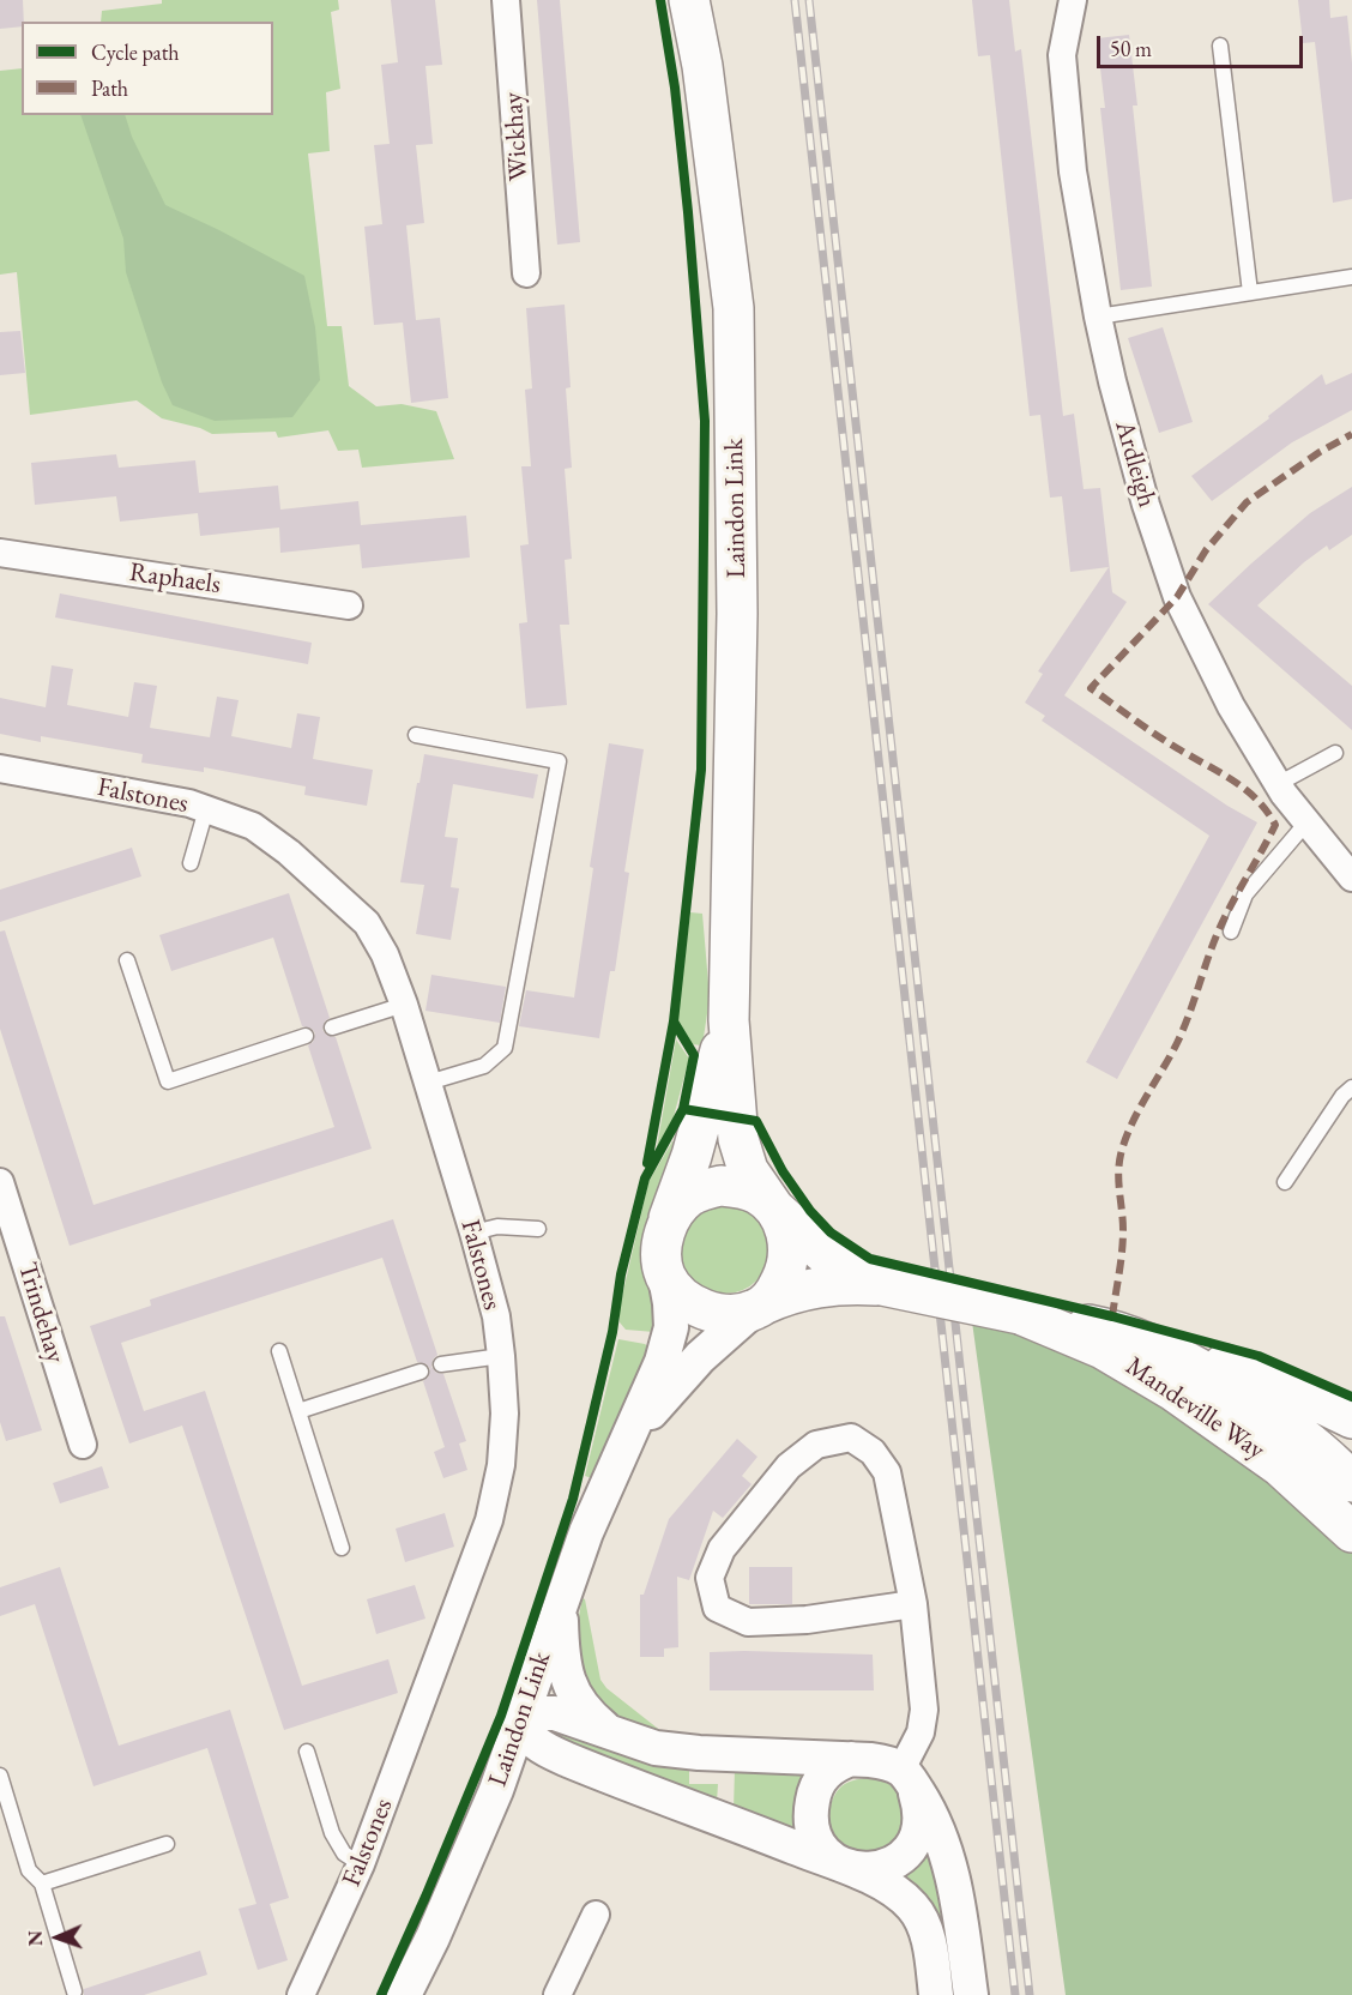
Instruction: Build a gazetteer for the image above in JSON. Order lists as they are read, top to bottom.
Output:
{
  "streets": {
    "main road": ["Laindon Link", "Mandeville Way"],
    "street": [
      "Wickhay",
      "Ardleigh",
      "Raphaels",
      "Falstones",
      "Trindehay"
    ]
  },
  "crossings": [
    ["Laindon Link", "Mandeville Way"]
  ],
  "legend": ["Cycle path", "Path"],
  "scale_bar": "50 m",
  "north": "left"
}
